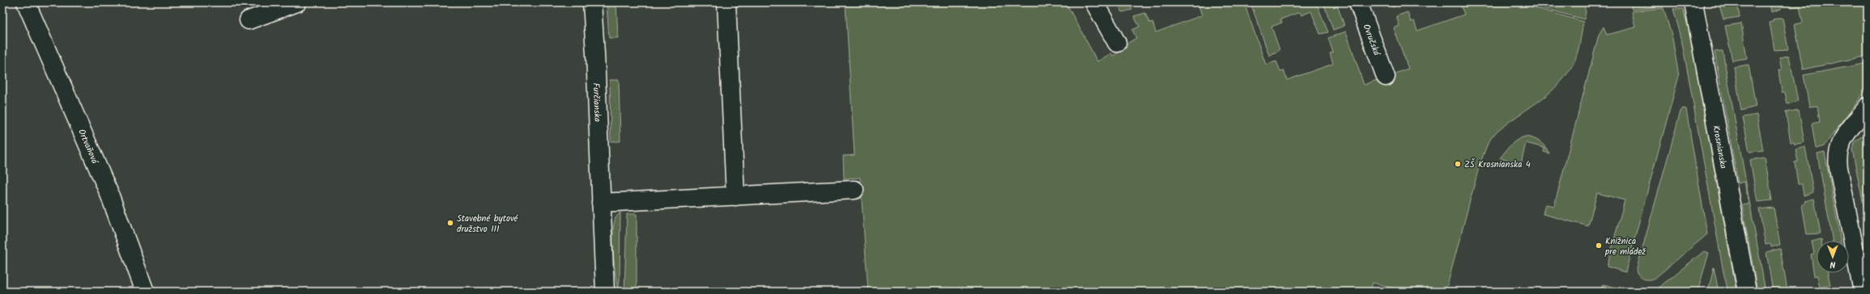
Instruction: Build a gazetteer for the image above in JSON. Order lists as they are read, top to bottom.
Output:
{
  "streets": {
    "street": [
      "Ovručská",
      "Furčianska",
      "Ortvaňová",
      "Krosnianska"
    ]
  },
  "places": ["ZŠ Krosnianska 4", "Stavebné bytové družstvo III", "Knižnica pre mládež"],
  "north": "bottom"
}
